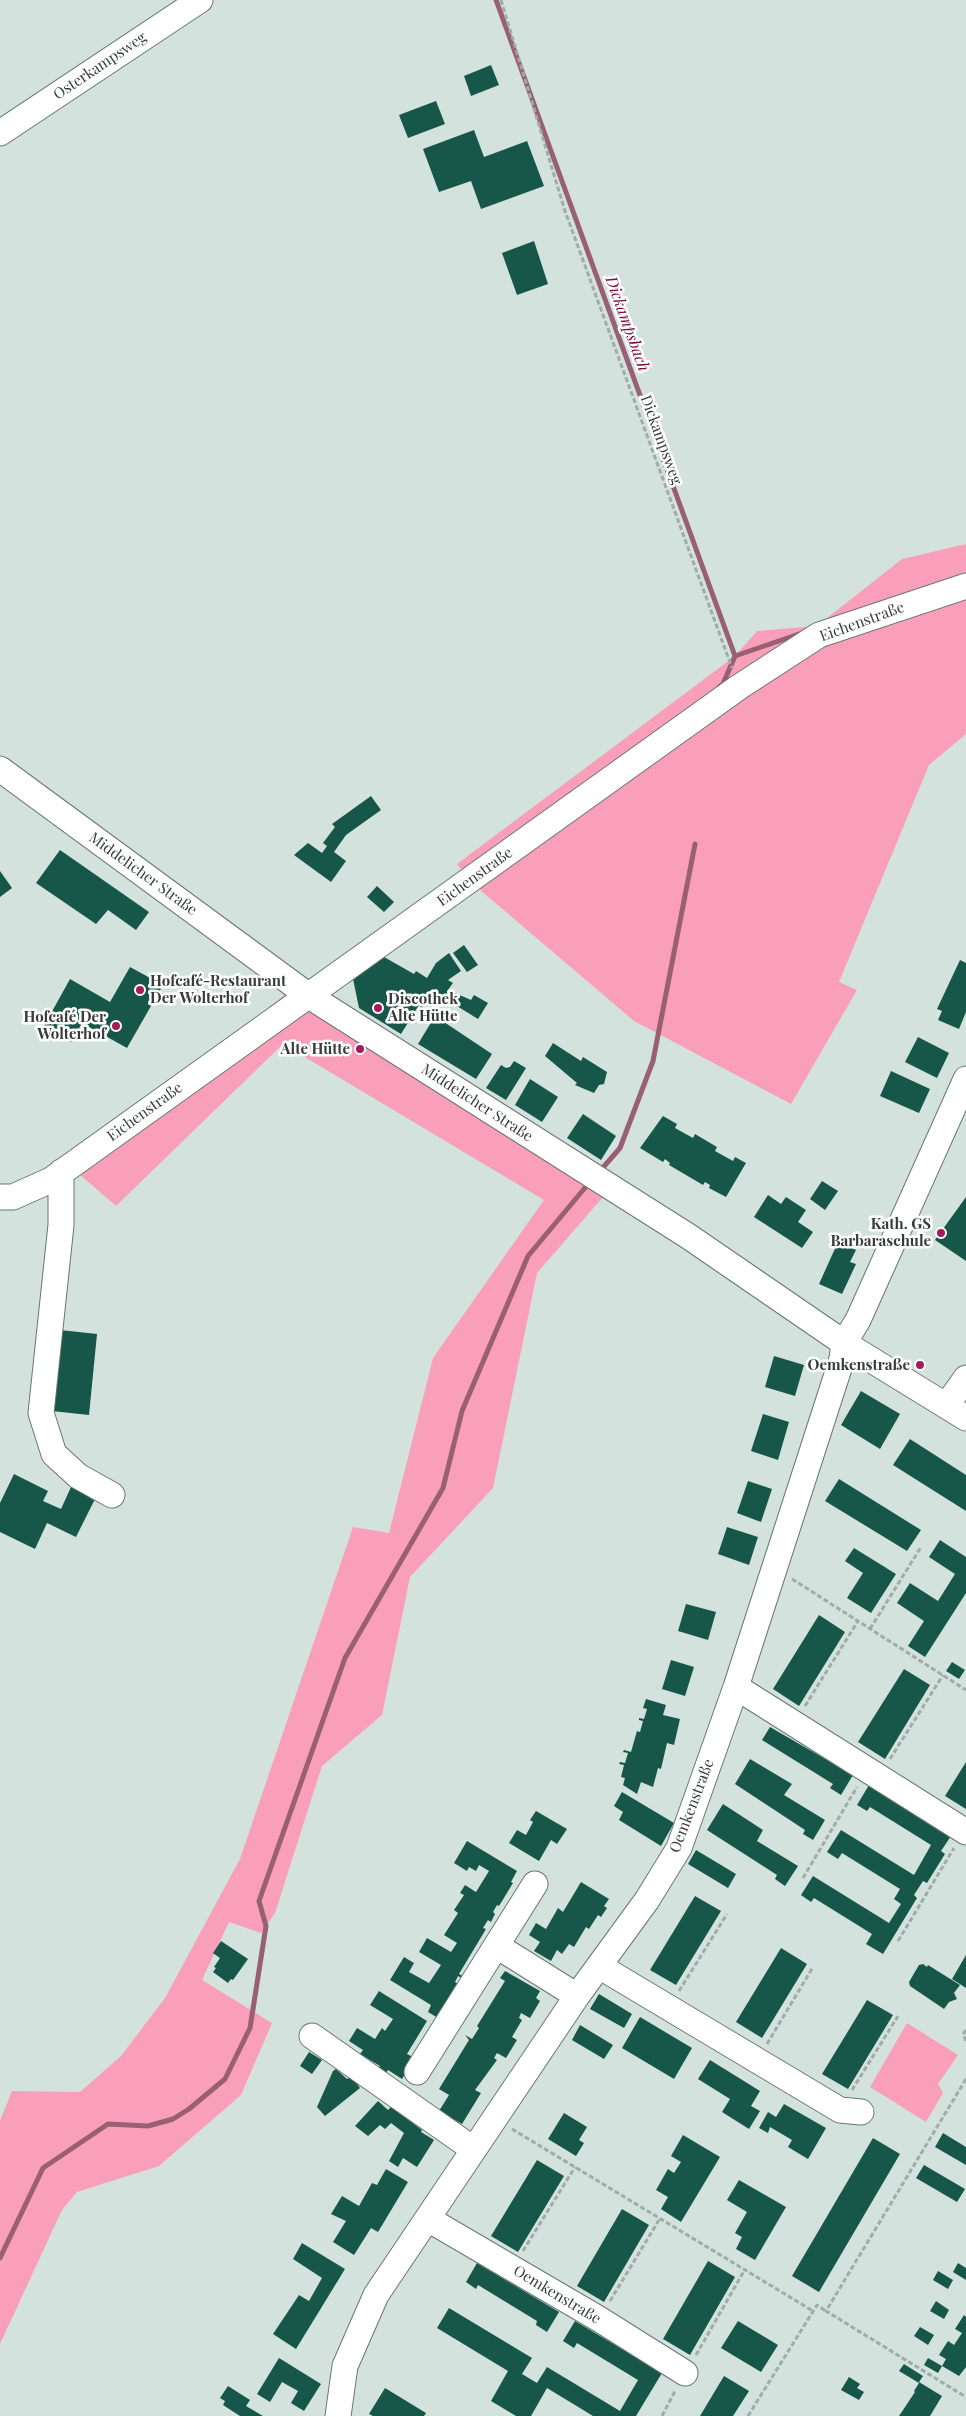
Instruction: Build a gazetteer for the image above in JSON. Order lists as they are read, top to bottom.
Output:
{
  "streets": {
    "street": [
      "Osterkampsweg",
      "Eichenstraße",
      "Middelicher Straße",
      "Oemkenstraße"
    ],
    "path": ["Dickampsweg"]
  },
  "crossings": [
    ["Dickampsweg", "Eichenstraße"],
    ["Eichenstraße", "Middelicher Straße"],
    ["Middelicher Straße", "Oemkenstraße"]
  ],
  "water": ["Dickampsbach"],
  "places": [
    "Hofcafé-Restaurant Der Wolterhof",
    "Discothek Alte Hütte",
    "Hofcafé Der Wolterhof",
    "Alte Hütte",
    "Kath. GS Barbaraschule",
    "Oemkenstraße"
  ]
}
